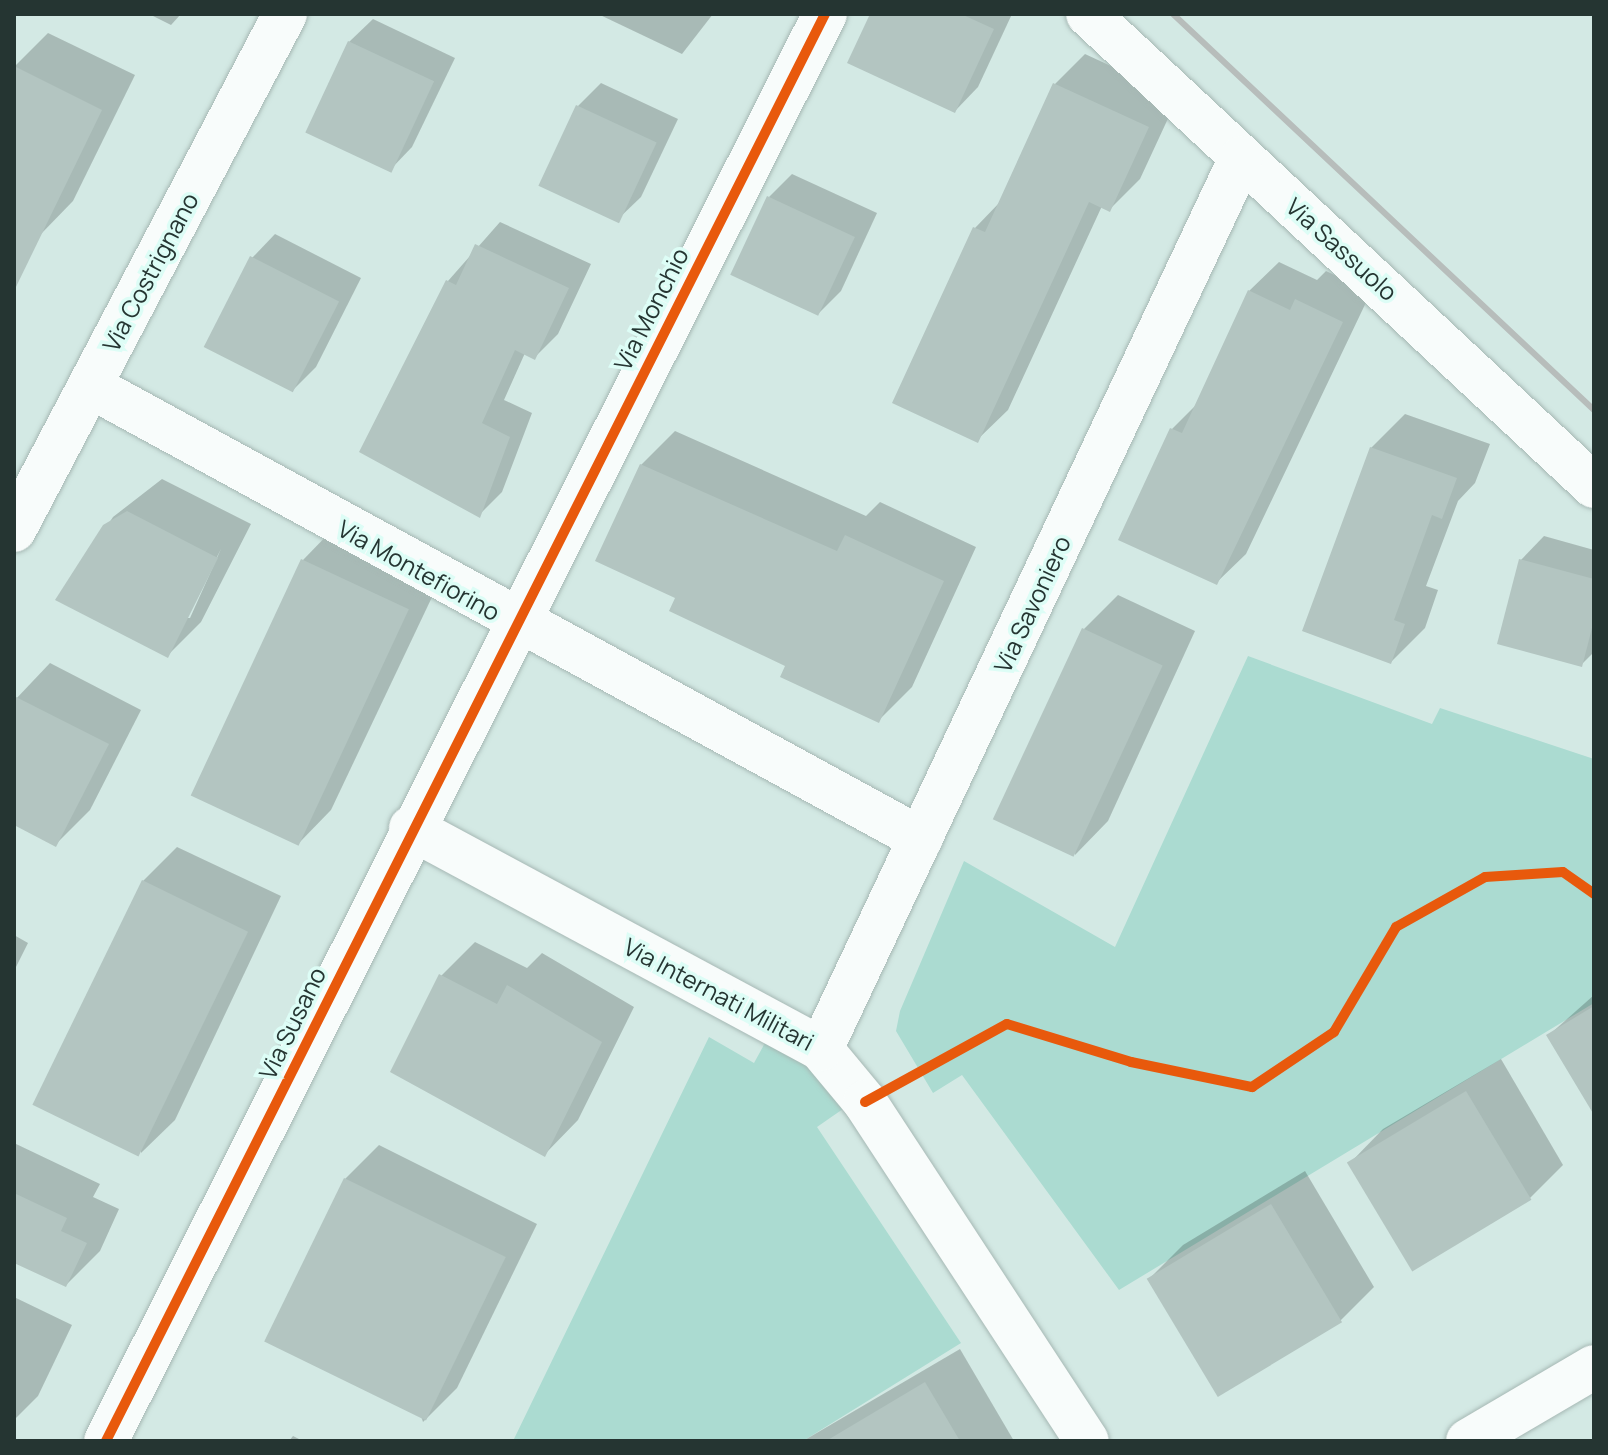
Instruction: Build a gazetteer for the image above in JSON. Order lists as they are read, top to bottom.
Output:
{
  "streets": {
    "street": [
      "Via Sassuolo",
      "Via Costrignano",
      "Via Monchio",
      "Via Montefiorino",
      "Via Savoniero",
      "Via Internati Militari",
      "Via Susano"
    ]
  },
  "crossings": [
    ["Via Sassuolo", "Via Savoniero"],
    ["Via Costrignano", "Via Montefiorino"],
    ["Via Monchio", "Via Montefiorino"],
    ["Via Monchio", "Via Susano"],
    ["Via Montefiorino", "Via Savoniero"],
    ["Via Montefiorino", "Via Susano"],
    ["Via Savoniero", "Via Internati Militari"],
    ["Via Internati Militari", "Via Susano"]
  ]
}
